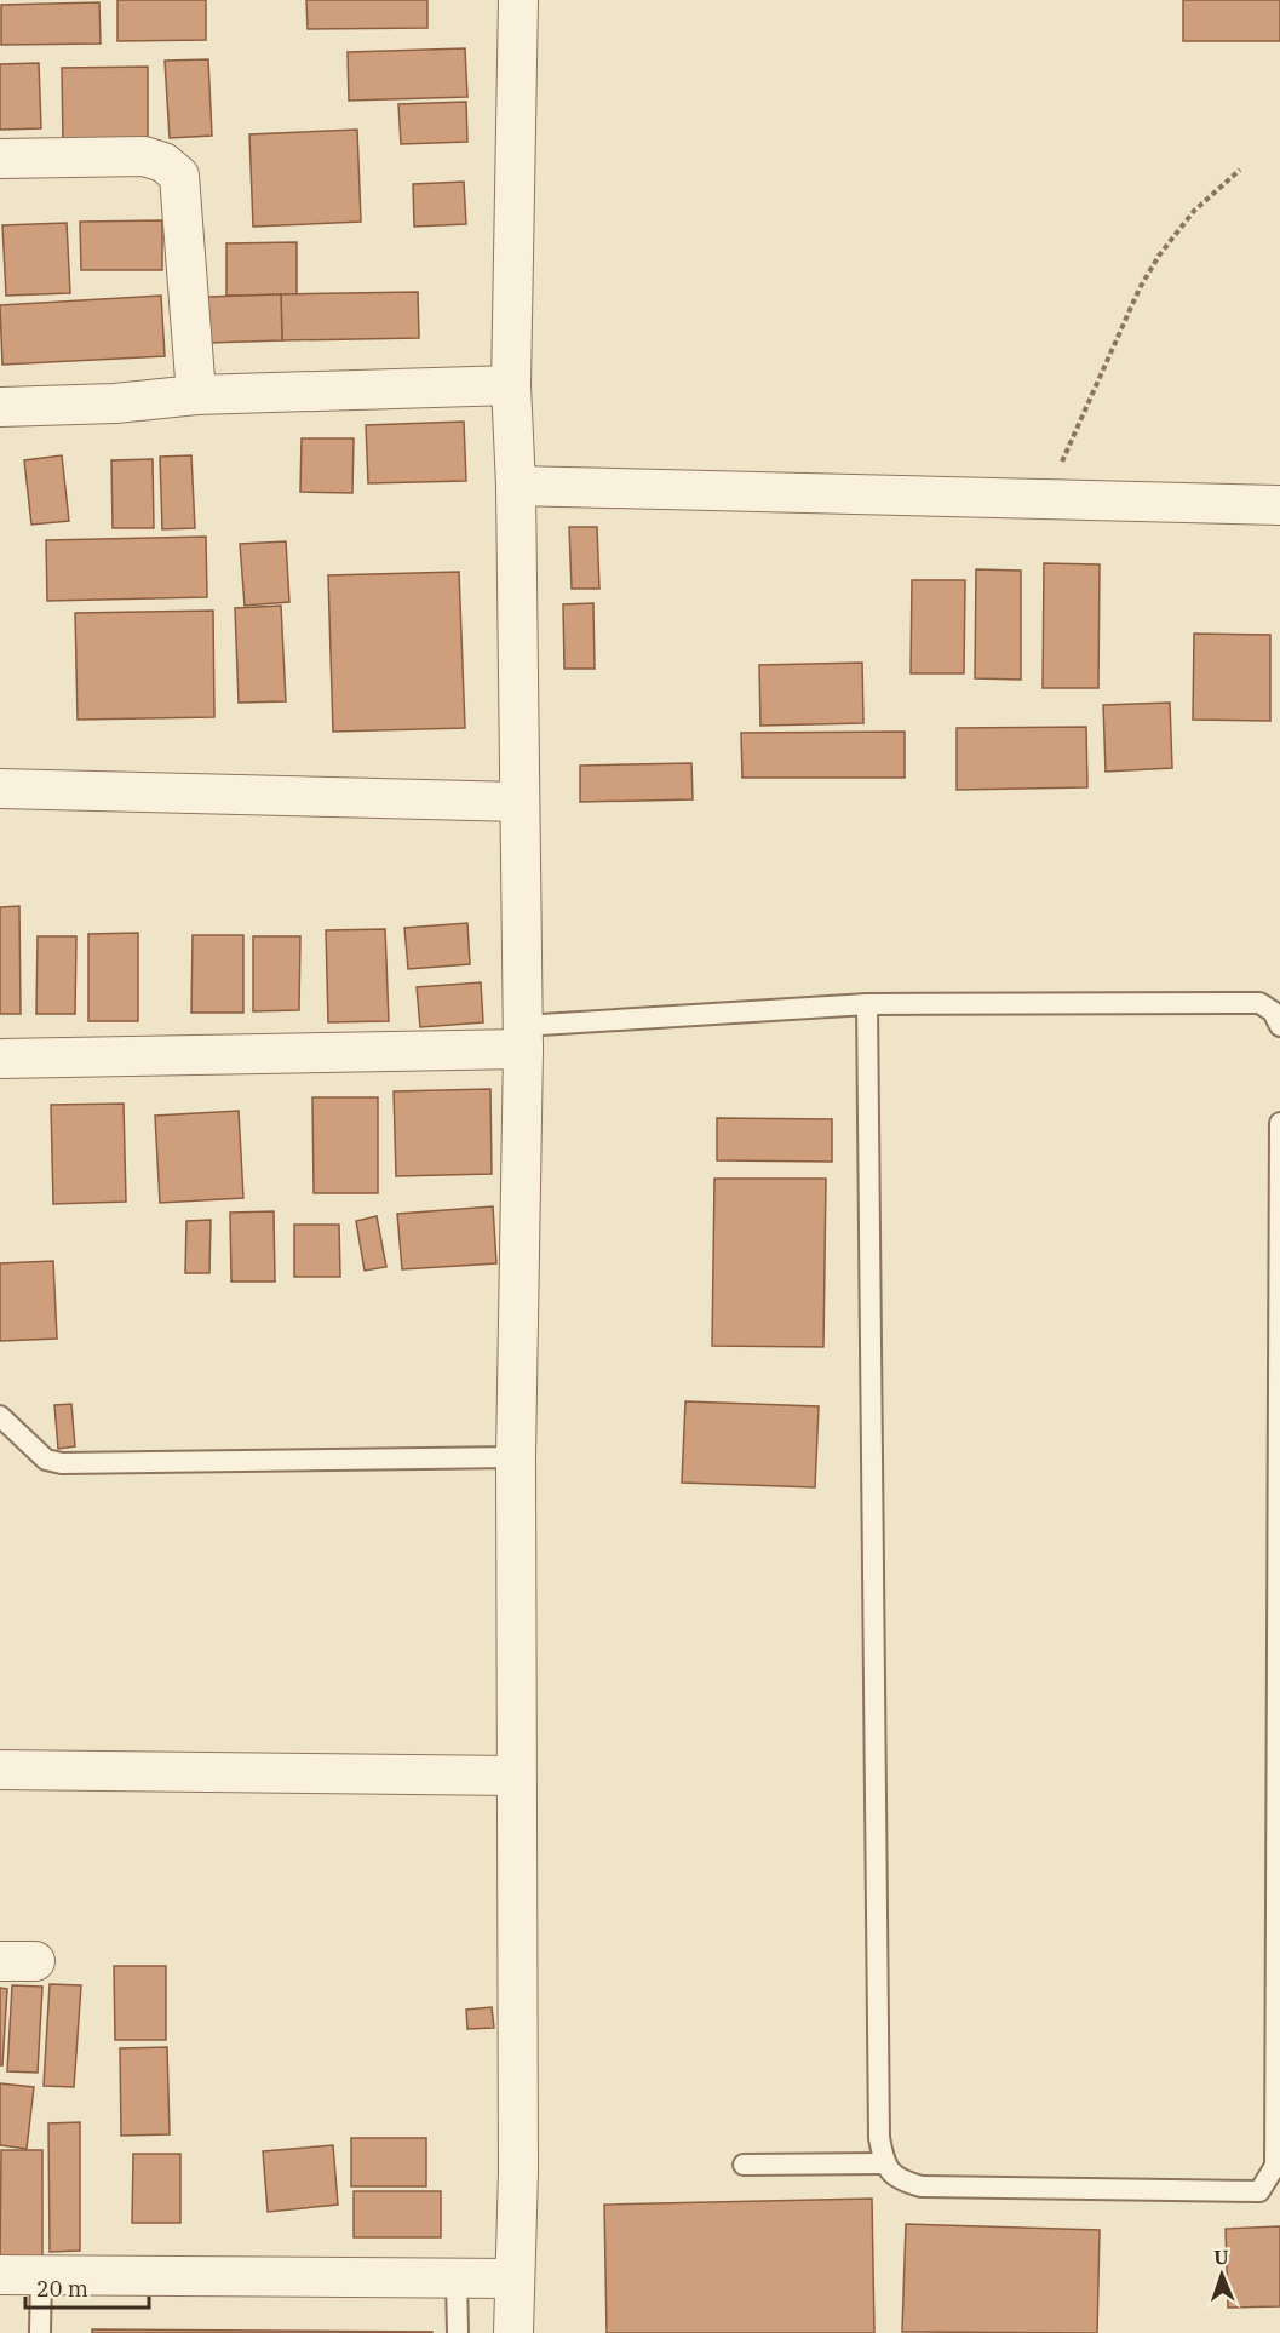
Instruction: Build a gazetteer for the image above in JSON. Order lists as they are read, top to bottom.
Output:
{
  "scale_bar": "20 m",
  "north": "top"
}
